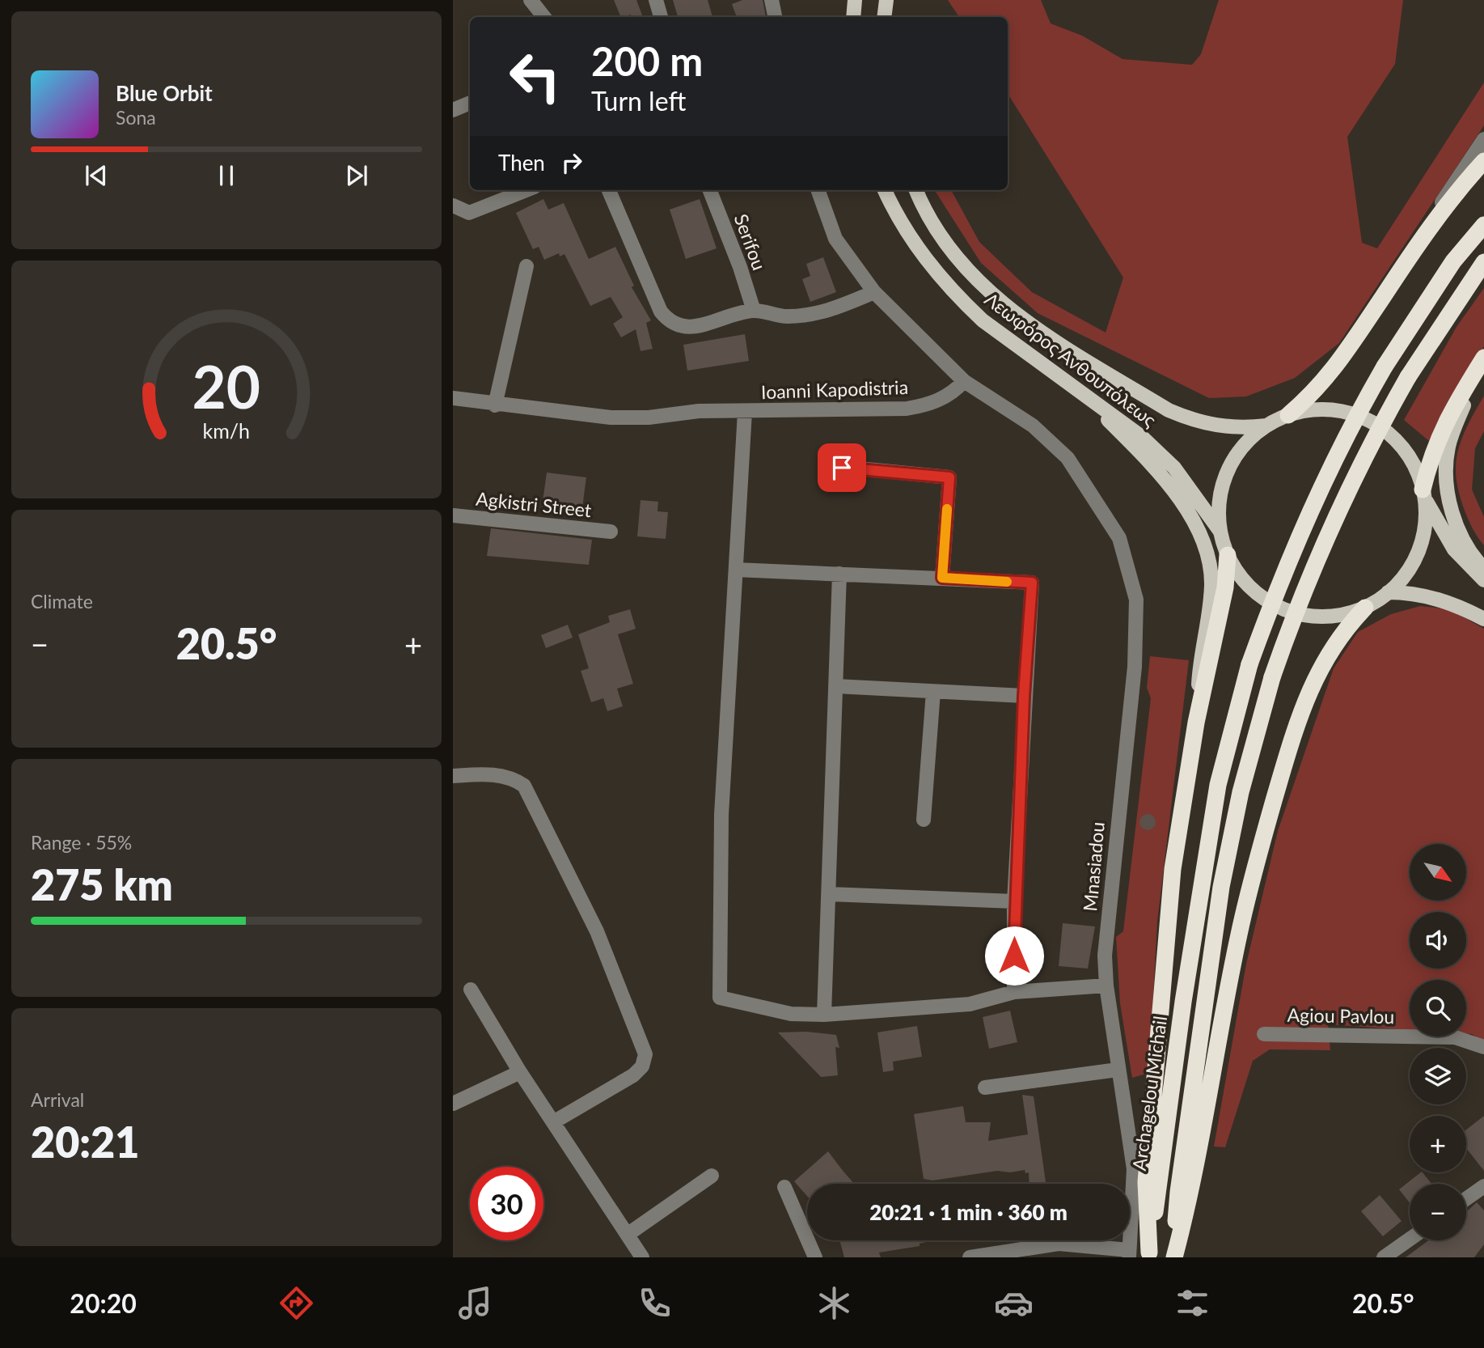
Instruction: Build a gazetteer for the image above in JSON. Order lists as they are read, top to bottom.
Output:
{
  "streets": {
    "highway": ["Archagelou Michail"],
    "main road": ["Λεωφόρος Ανθουπόλεως"],
    "street": [
      "Serifou",
      "Ioanni Kapodistria",
      "Agkistri Street",
      "Mnasiadou",
      "Agiou Pavlou"
    ]
  },
  "crossings": [
    ["Ioanni Kapodistria", "Mnasiadou"]
  ],
  "north": "bottom right",
  "page": {
    "turn": ["200 m", "Turn left"],
    "song": ["Blue Orbit", "Sona"],
    "then": "Then",
    "tile": [
      "Climate",
      ["Range · 55%", "275 km"],
      ["Arrival", "20:21"]
    ],
    "heat": ["−", "20.5°", "+"],
    "map_buttons": ["+", "−"],
    "limit": "30",
    "trip": "20:21 · 1 min · 360 m",
    "tabs": ["20:20", "20.5°"],
    "gauge": ["20", "km/h"]
  }
}
